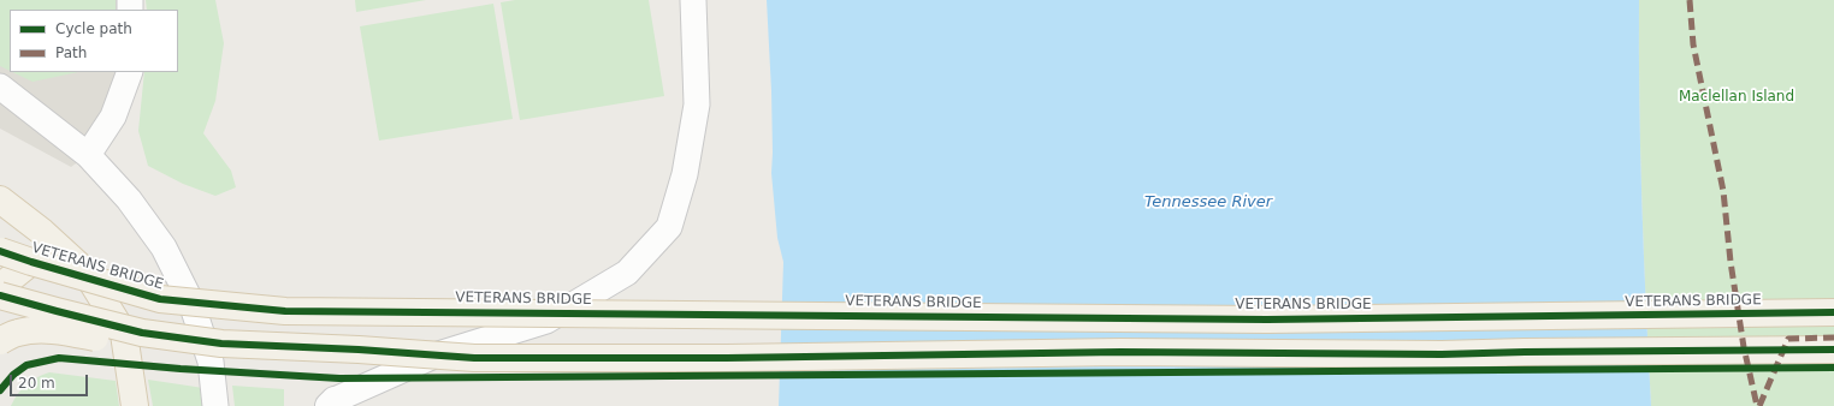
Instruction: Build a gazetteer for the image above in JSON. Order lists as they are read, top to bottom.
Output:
{
  "streets": {
    "main road": ["VETERANS BRIDGE"]
  },
  "water": ["Tennessee River"],
  "parks": ["Maclellan Island"],
  "legend": ["Cycle path", "Path"],
  "scale_bar": "20 m"
}
